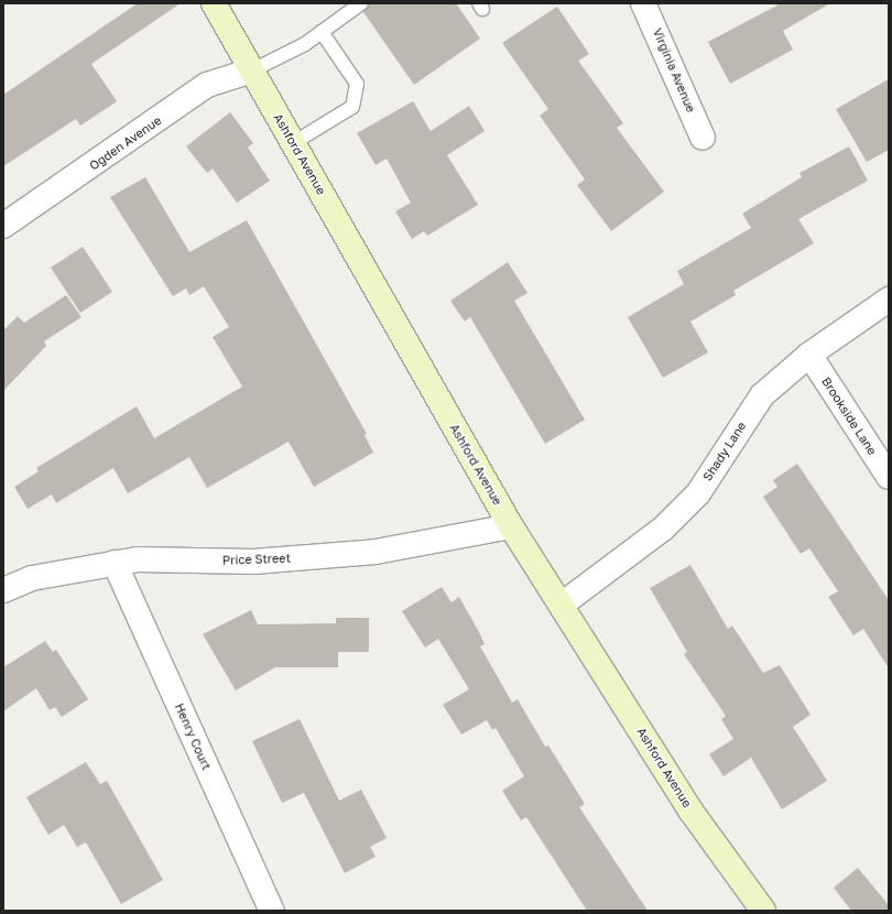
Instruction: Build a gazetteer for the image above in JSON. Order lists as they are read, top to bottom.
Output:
{
  "streets": {
    "main road": ["Ashford Avenue"],
    "street": [
      "Virginia Avenue",
      "Ogden Avenue",
      "Brookside Lane",
      "Shady Lane",
      "Price Street",
      "Henry Court"
    ]
  },
  "crossings": [
    ["Ogden Avenue", "Ashford Avenue"],
    ["Ashford Avenue", "Shady Lane"],
    ["Ashford Avenue", "Price Street"],
    ["Brookside Lane", "Shady Lane"],
    ["Price Street", "Henry Court"]
  ]
}
